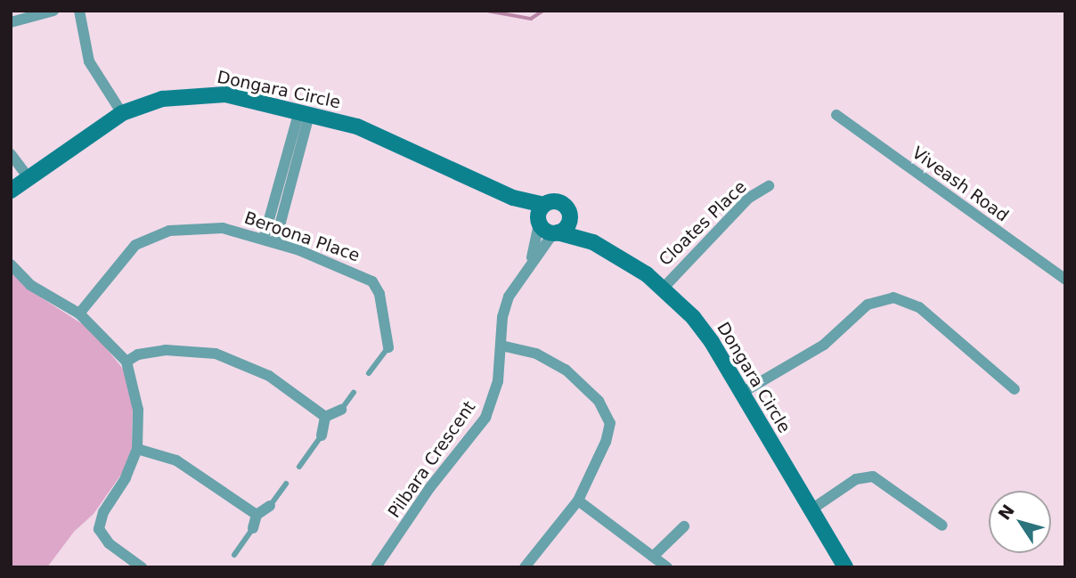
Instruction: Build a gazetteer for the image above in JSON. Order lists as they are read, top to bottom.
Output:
{
  "streets": {
    "street": [
      "Dongara Circle",
      "Viveash Road",
      "Cloates Place",
      "Beroona Place",
      "Pilbara Crescent"
    ]
  },
  "crossings": [
    ["Dongara Circle", "Cloates Place"],
    ["Dongara Circle", "Pilbara Crescent"]
  ],
  "north": "top left"
}
